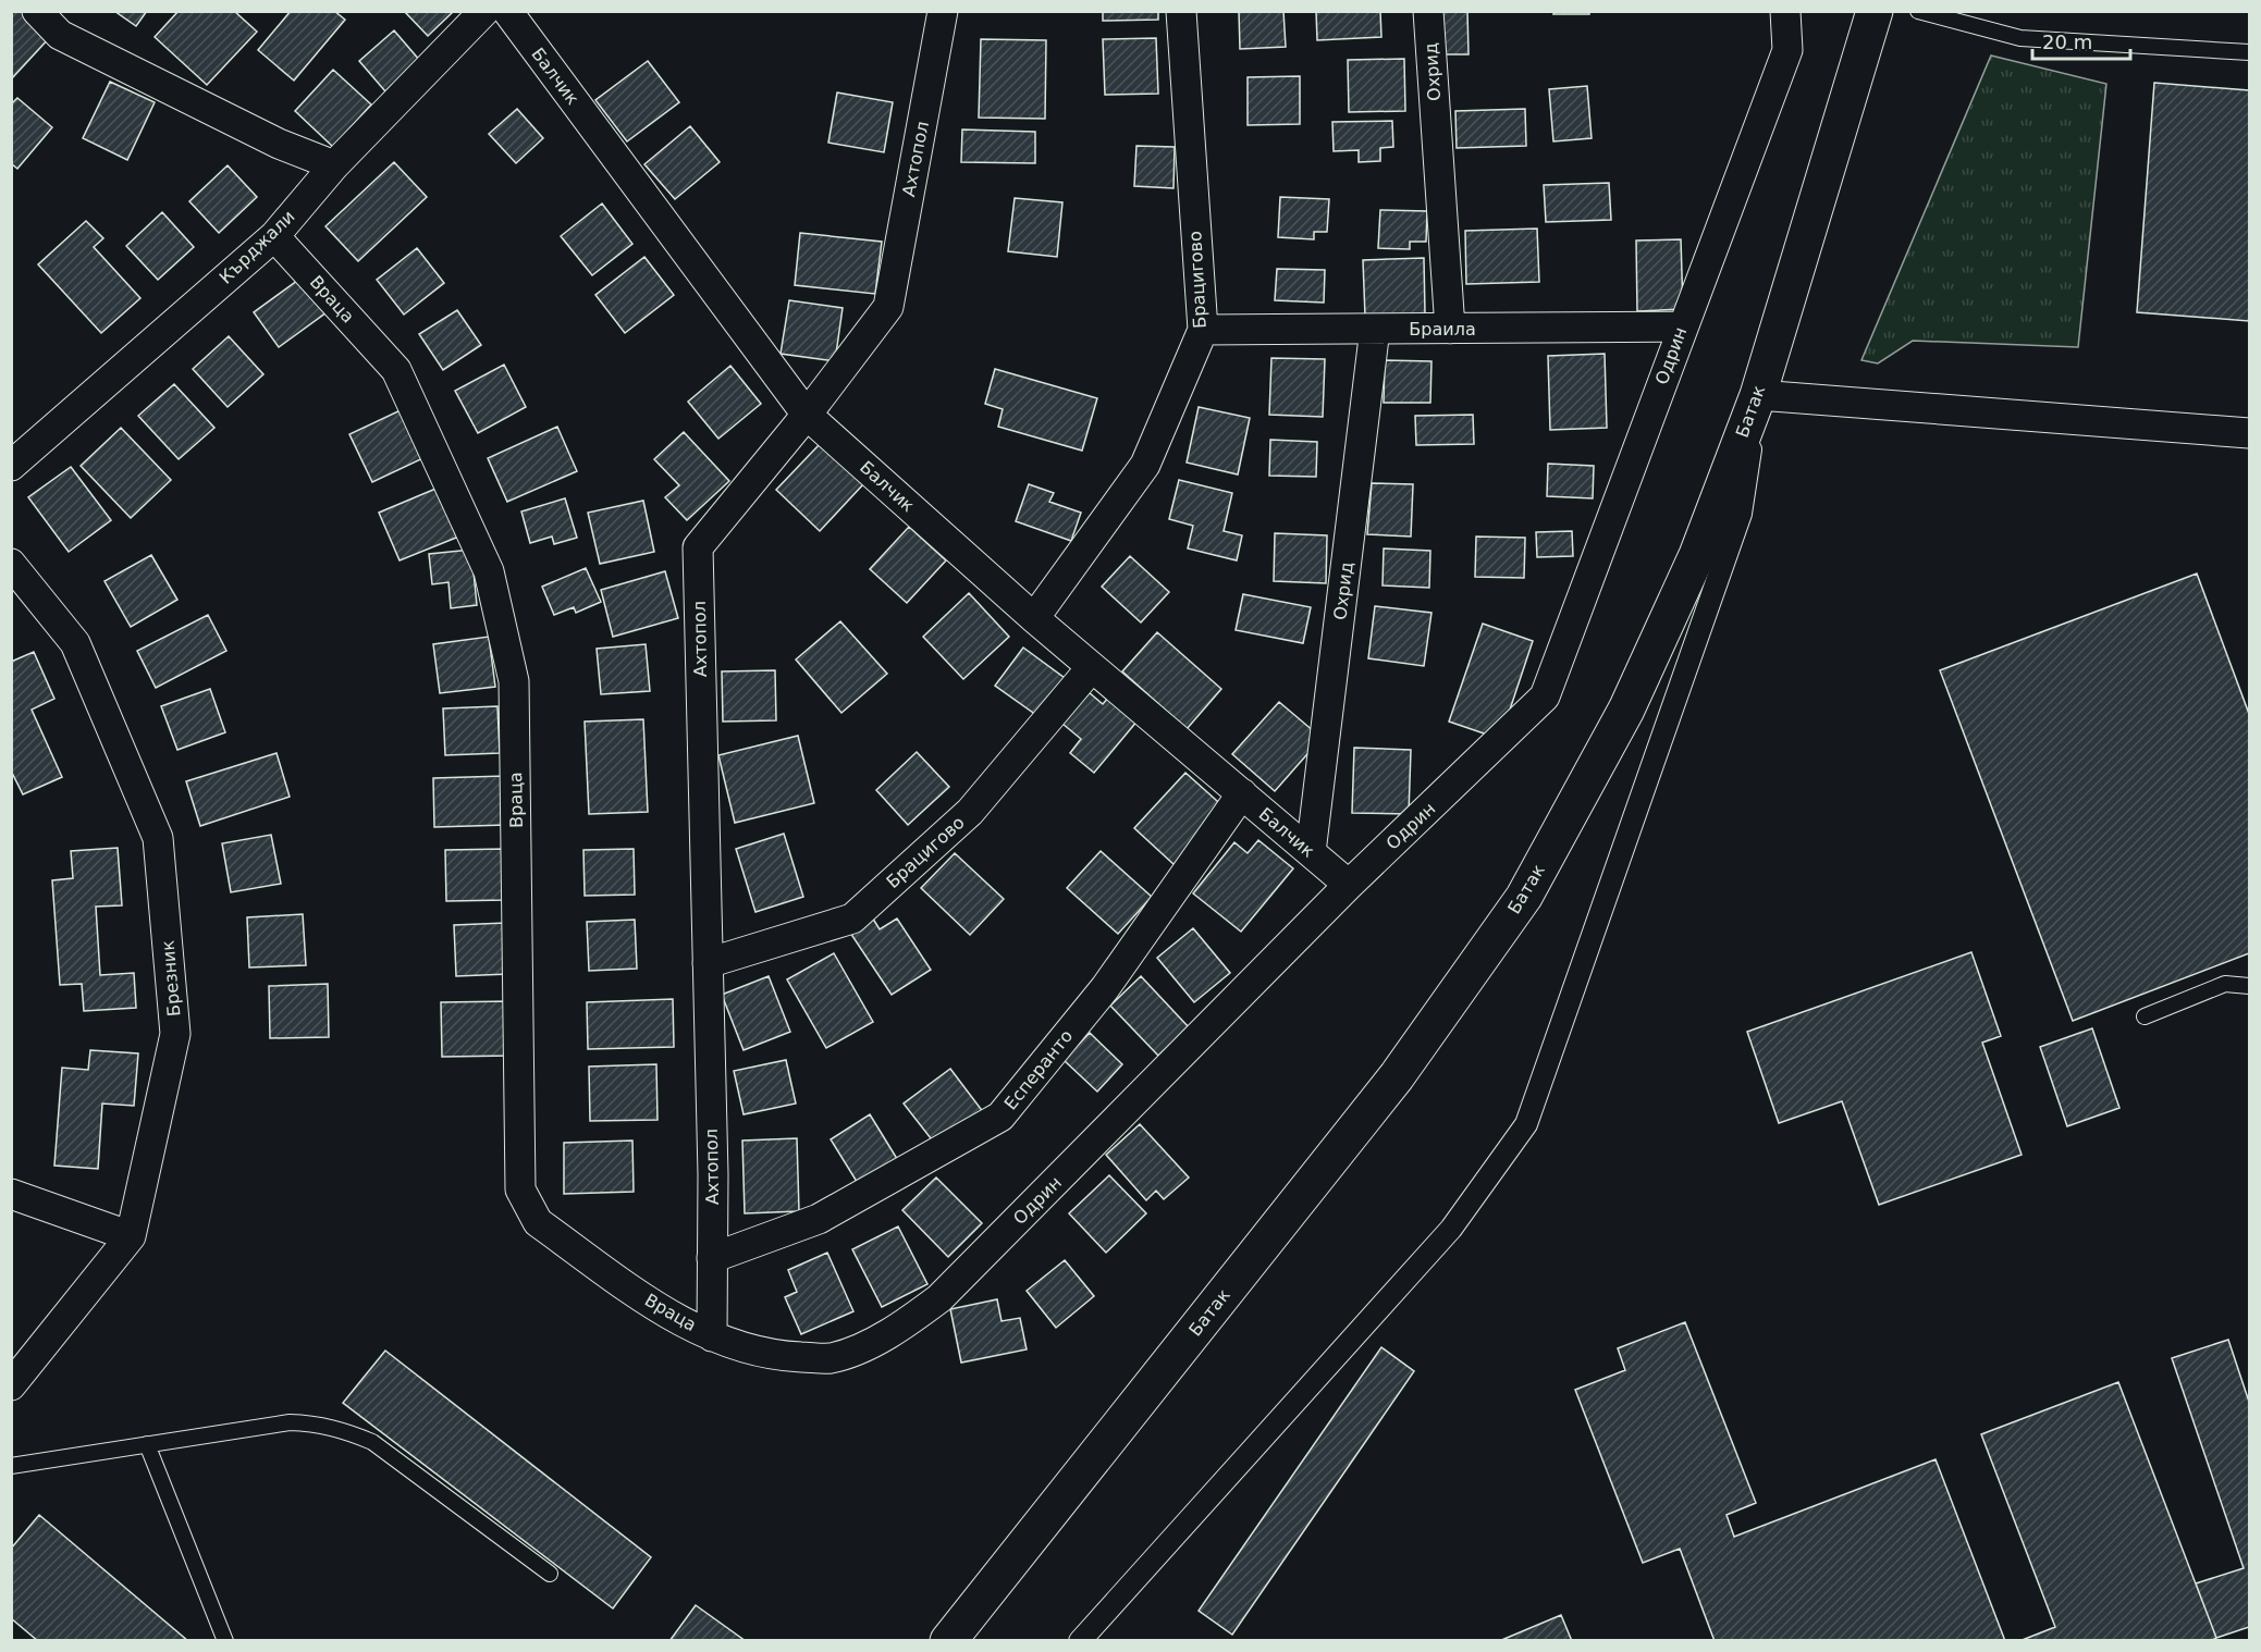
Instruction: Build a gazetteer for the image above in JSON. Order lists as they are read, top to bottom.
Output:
{
  "streets": {
    "street": [
      "Охрид",
      "Балчик",
      "Ахтопол",
      "Кърджали",
      "Брацигово",
      "Враца",
      "Браила",
      "Одрин",
      "Батак",
      "Брезник",
      "Есперанто"
    ]
  },
  "crossings": [
    ["Охрид", "Балчик"],
    ["Охрид", "Браила"],
    ["Балчик", "Ахтопол"],
    ["Балчик", "Брацигово"],
    ["Балчик", "Одрин"],
    ["Балчик", "Есперанто"],
    ["Ахтопол", "Брацигово"],
    ["Ахтопол", "Враца"],
    ["Ахтопол", "Одрин"],
    ["Ахтопол", "Есперанто"],
    ["Кърджали", "Враца"],
    ["Брацигово", "Браила"],
    ["Враца", "Одрин"],
    ["Браила", "Одрин"]
  ],
  "scale_bar": "20 m"
}
